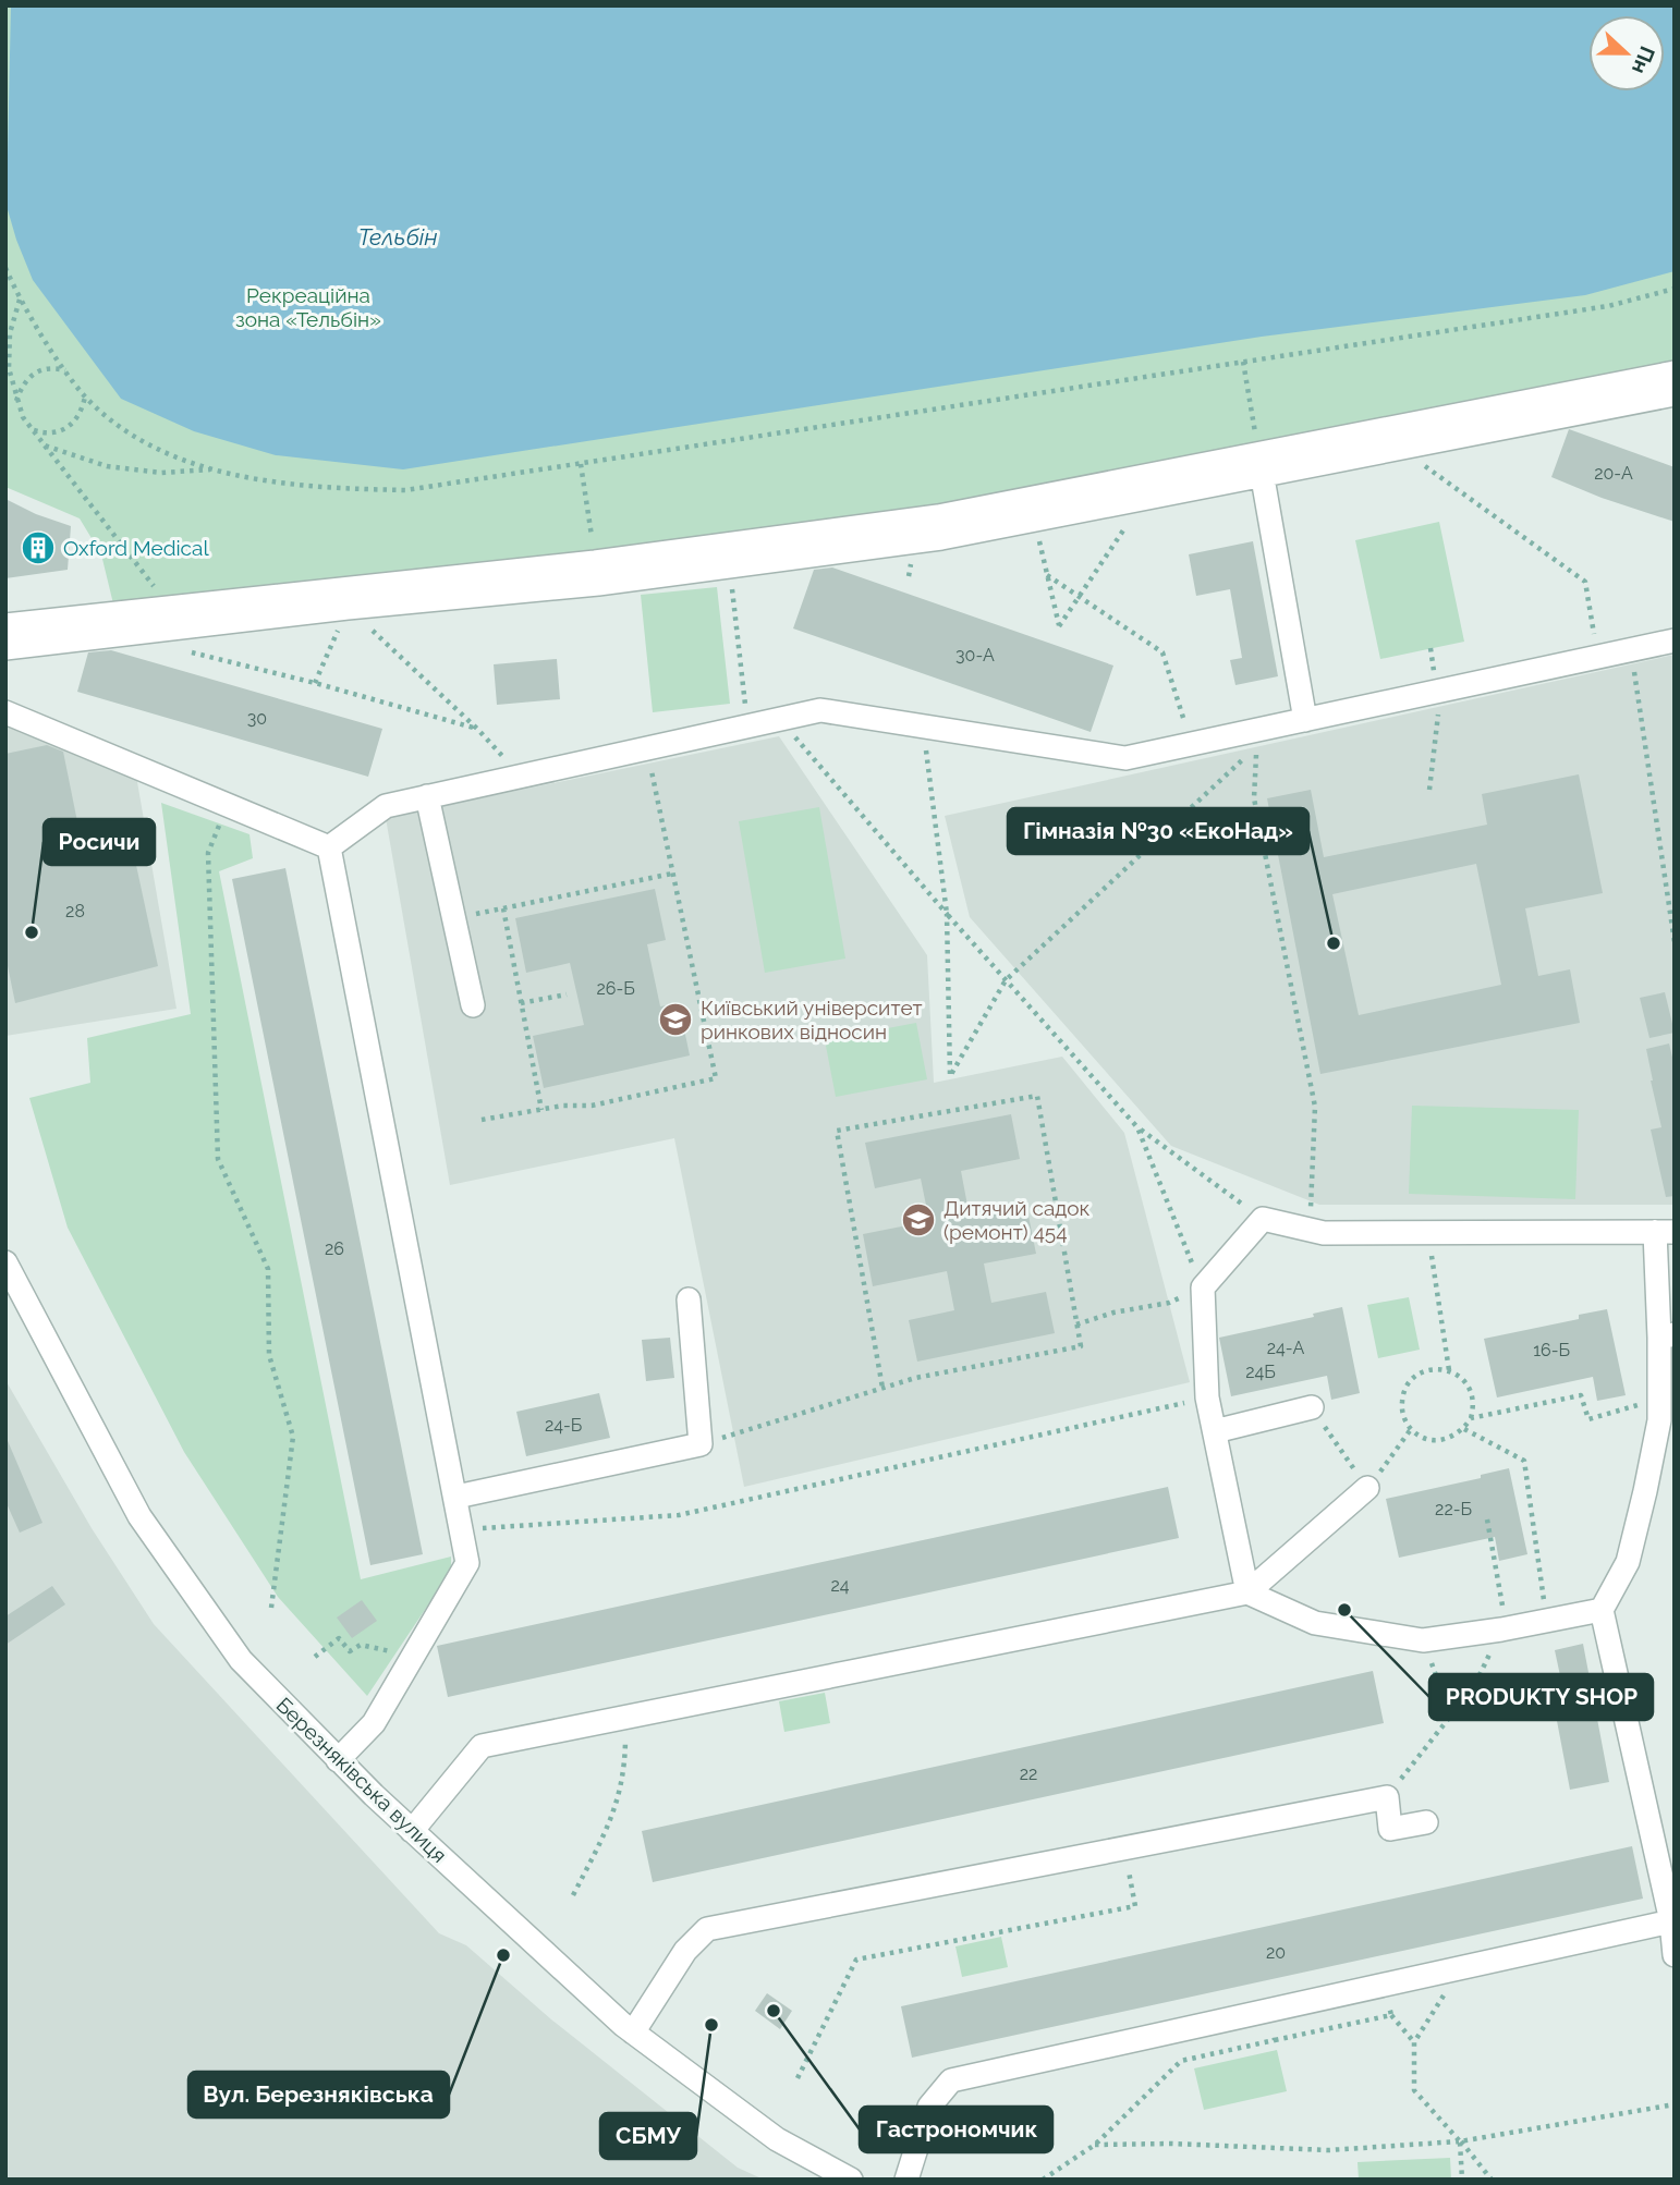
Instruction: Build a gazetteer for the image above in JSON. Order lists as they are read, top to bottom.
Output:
{
  "streets": {
    "street": ["Березняківська вулиця"]
  },
  "water": ["Тельбін"],
  "parks": ["Рекреаційна зона «Тельбін»"],
  "places": {
    "building": ["Oxford Medical"],
    "other": [
      "Росичи",
      "Гімназія №30 «ЕкоНад»",
      "PRODUKTY SHOP",
      "Вул. Березняківська",
      "Гастрономчик",
      "СБМУ"
    ],
    "school or university": ["Київський університет ринкових відносин", "Дитячий садок (ремонт) 454"]
  },
  "house_numbers": [
    "20-А",
    "30-А",
    "30",
    "28",
    "26-Б",
    "26",
    "24-А",
    "16-Б",
    "24Б",
    "24-Б",
    "22-Б",
    "24",
    "22",
    "20"
  ],
  "north": "right"
}
